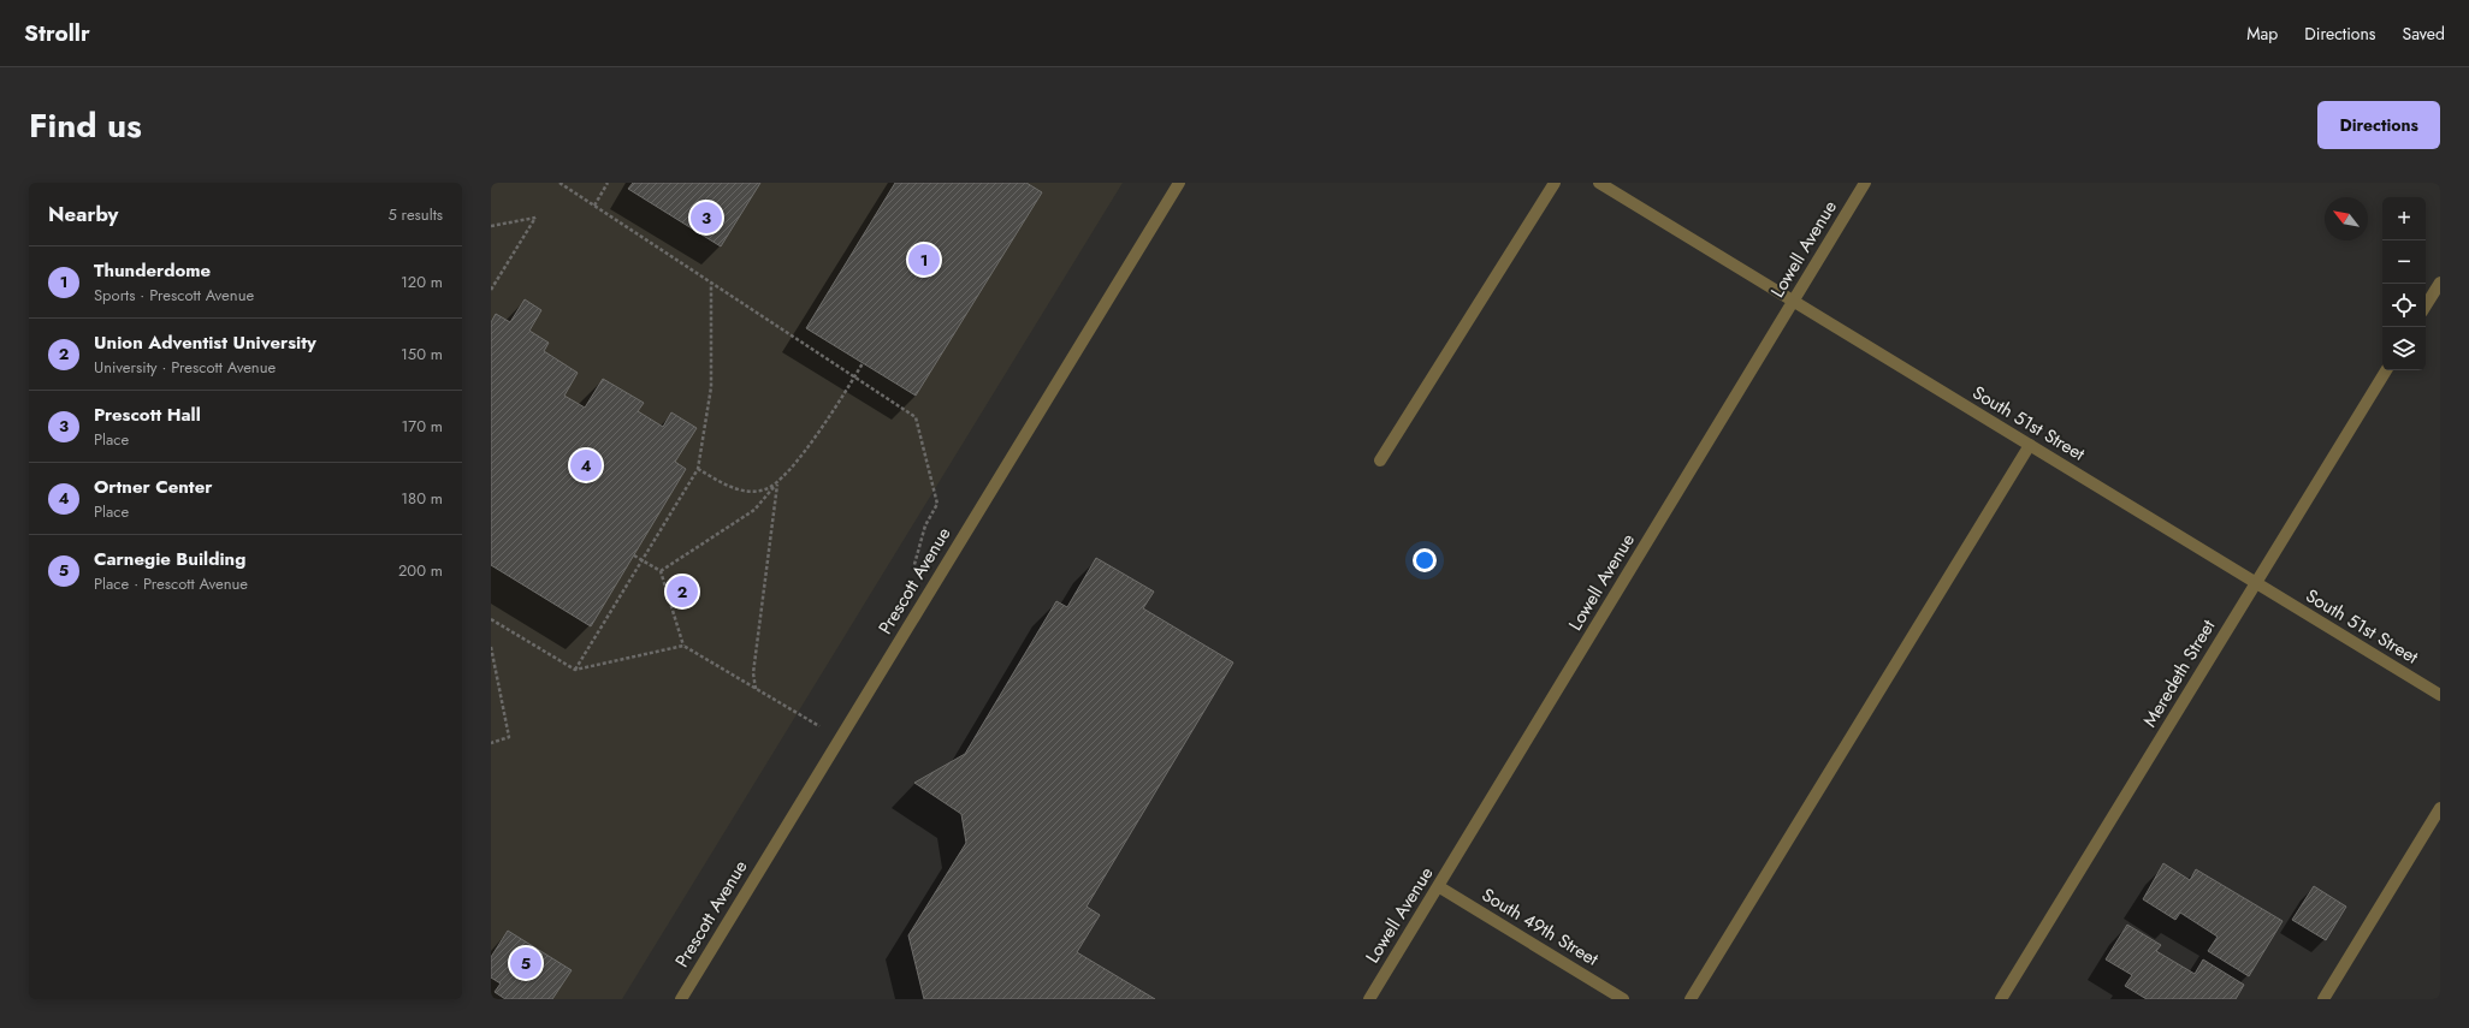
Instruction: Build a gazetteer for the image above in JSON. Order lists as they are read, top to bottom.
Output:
{
  "streets": {
    "street": [
      "Lowell Avenue",
      "South 51st Street",
      "Prescott Avenue",
      "Meredeth Street",
      "South 49th Street"
    ]
  },
  "crossings": [
    ["Lowell Avenue", "South 51st Street"],
    ["Lowell Avenue", "South 49th Street"],
    ["South 51st Street", "Meredeth Street"]
  ],
  "north": "top left",
  "page": {
    "header": "Strollr",
    "nav": ["Map", "Directions", "Saved"],
    "title": "Find us",
    "buttons": "Directions",
    "heading": ["Nearby", "5 results"],
    "map_buttons": ["+", "−"],
    "pins": [
      "3",
      "1",
      "4",
      "2",
      "5"
    ],
    "list": [
      {
        "mark": "1",
        "name": "Thunderdome",
        "note": "Sports · Prescott Avenue",
        "value": "120 m"
      },
      {
        "mark": "2",
        "name": "Union Adventist University",
        "note": "University · Prescott Avenue",
        "value": "150 m"
      },
      {
        "mark": "3",
        "name": "Prescott Hall",
        "note": "Place",
        "value": "170 m"
      },
      {
        "mark": "4",
        "name": "Ortner Center",
        "note": "Place",
        "value": "180 m"
      },
      {
        "mark": "5",
        "name": "Carnegie Building",
        "note": "Place · Prescott Avenue",
        "value": "200 m"
      }
    ]
  }
}
